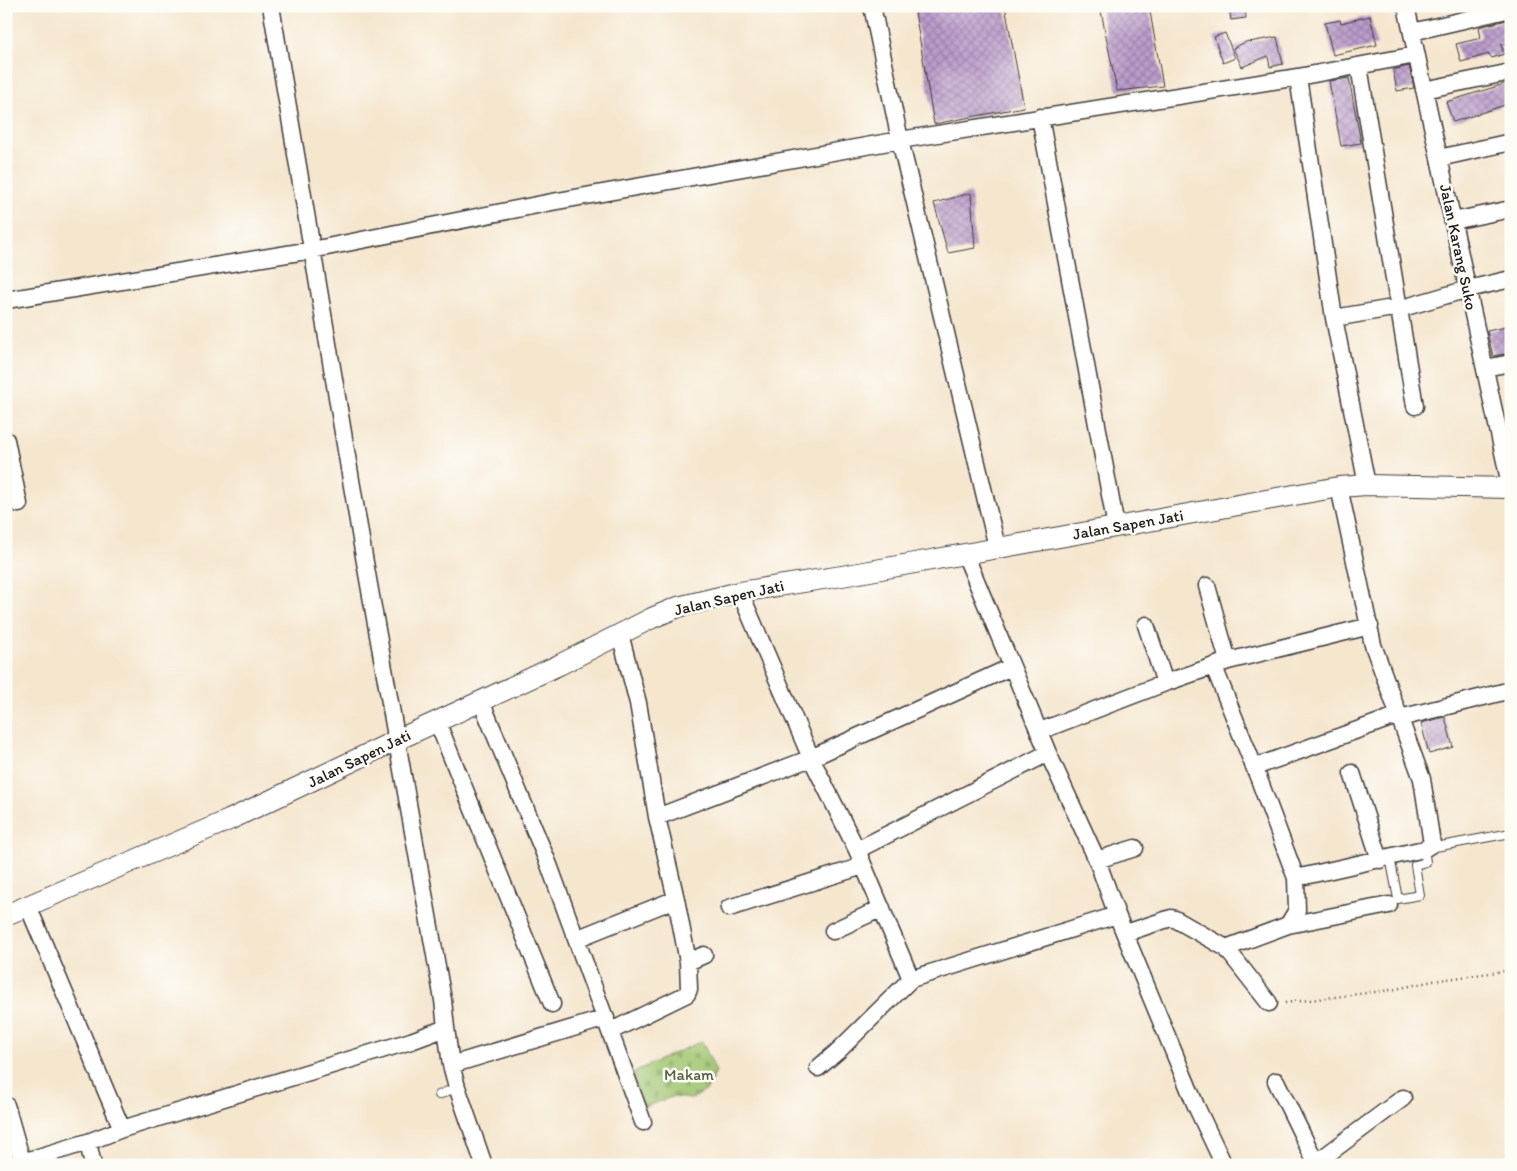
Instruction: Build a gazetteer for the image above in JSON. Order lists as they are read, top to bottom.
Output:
{
  "streets": {
    "street": ["Jalan Karang Suko", "Jalan Sapen Jati"]
  },
  "crossings": [
    ["Jalan Karang Suko", "Jalan Sapen Jati"]
  ],
  "parks": ["Makam"]
}
